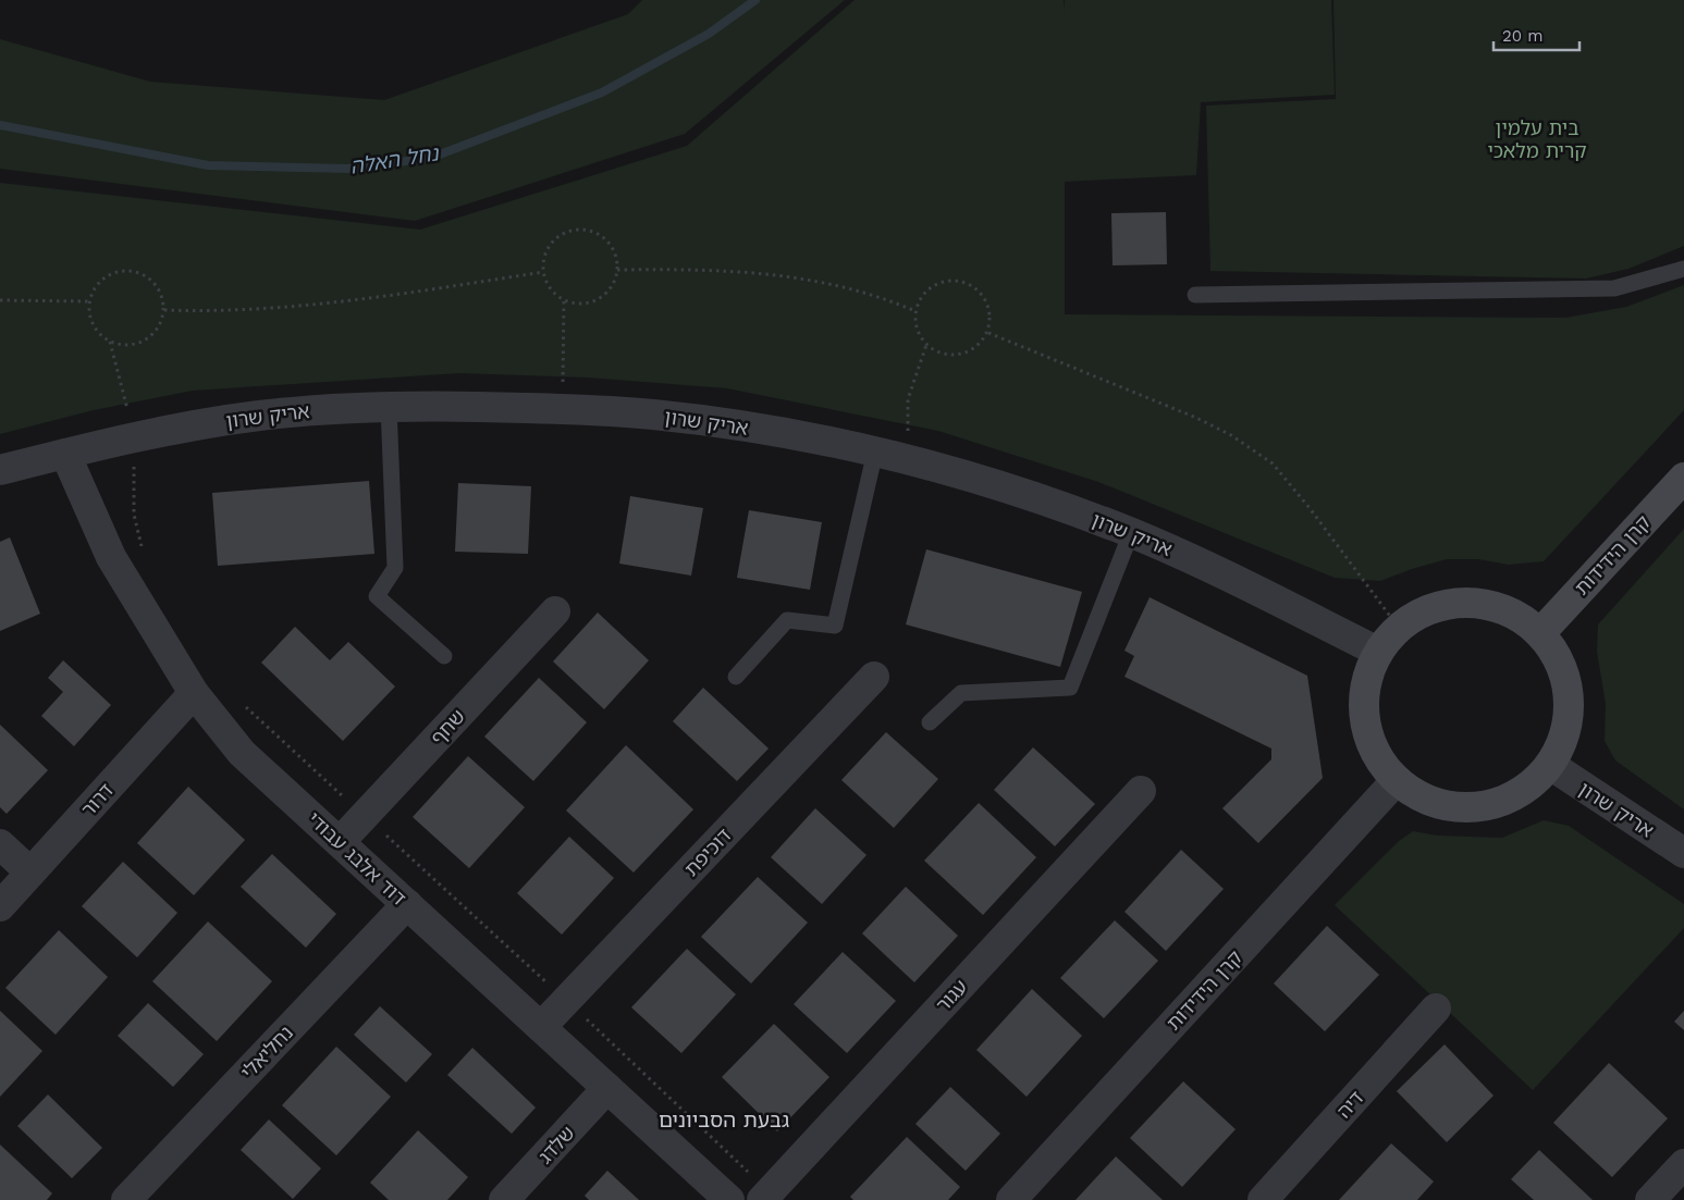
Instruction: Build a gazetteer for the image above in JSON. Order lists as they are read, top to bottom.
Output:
{
  "streets": {
    "street": [
      "אריק שרון",
      "קרן הידידות",
      "שחף",
      "דרור",
      "דוכיפת",
      "דוד אלבג עבודי",
      "עגור",
      "נחליאלי",
      "דיה",
      "שלדג"
    ]
  },
  "crossings": [
    ["אריק שרון", "דוד אלבג עבודי"],
    ["שחף", "דוד אלבג עבודי"],
    ["דרור", "דוד אלבג עבודי"],
    ["דוכיפת", "דוד אלבג עבודי"],
    ["דוד אלבג עבודי", "נחליאלי"],
    ["דוד אלבג עבודי", "שלדג"]
  ],
  "districts": ["גבעת הסביונים"],
  "water": ["נחל האלה"],
  "parks": ["בית עלמין קרית מלאכי"],
  "scale_bar": "20 m"
}
